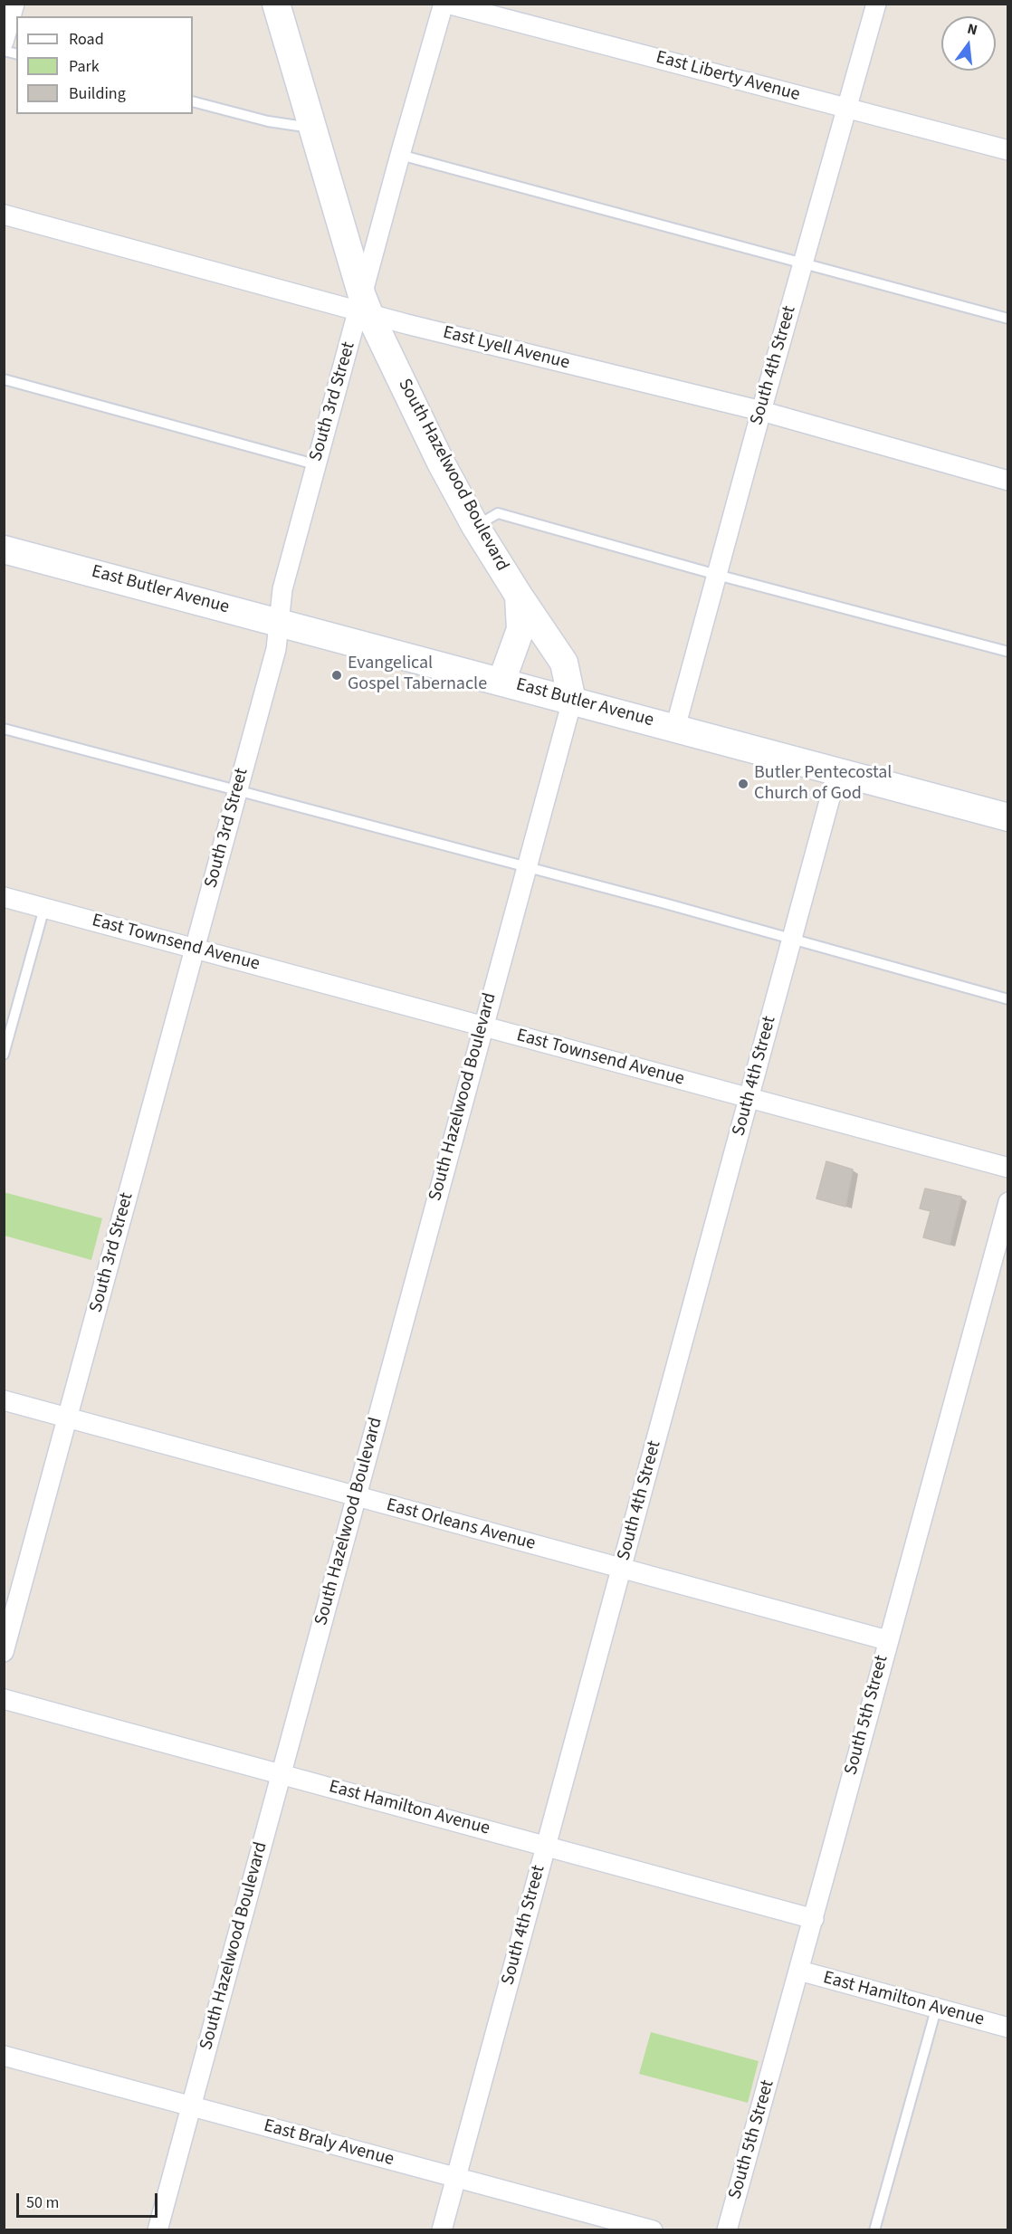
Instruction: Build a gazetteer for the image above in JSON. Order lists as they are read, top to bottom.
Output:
{
  "streets": {
    "street": [
      "East Liberty Avenue",
      "East Lyell Avenue",
      "South 4th Street",
      "South 3rd Street",
      "South Hazelwood Boulevard",
      "East Butler Avenue",
      "East Townsend Avenue",
      "East Orleans Avenue",
      "South 5th Street",
      "East Hamilton Avenue",
      "East Braly Avenue"
    ]
  },
  "crossings": [
    ["East Liberty Avenue", "South 4th Street"],
    ["East Liberty Avenue", "South 3rd Street"],
    ["East Lyell Avenue", "South 4th Street"],
    ["East Lyell Avenue", "South 3rd Street"],
    ["East Lyell Avenue", "South Hazelwood Boulevard"],
    ["South 4th Street", "East Butler Avenue"],
    ["South 4th Street", "East Townsend Avenue"],
    ["South 4th Street", "East Orleans Avenue"],
    ["South 4th Street", "East Hamilton Avenue"],
    ["South 4th Street", "East Braly Avenue"],
    ["South 3rd Street", "South Hazelwood Boulevard"],
    ["South 3rd Street", "East Butler Avenue"],
    ["South 3rd Street", "East Townsend Avenue"],
    ["South 3rd Street", "East Orleans Avenue"],
    ["South Hazelwood Boulevard", "East Butler Avenue"],
    ["South Hazelwood Boulevard", "East Townsend Avenue"],
    ["South Hazelwood Boulevard", "East Orleans Avenue"],
    ["South Hazelwood Boulevard", "East Hamilton Avenue"],
    ["South Hazelwood Boulevard", "East Braly Avenue"],
    ["East Orleans Avenue", "South 5th Street"],
    ["South 5th Street", "East Hamilton Avenue"]
  ],
  "places": ["Evangelical Gospel Tabernacle", "Butler Pentecostal Church of God"],
  "legend": ["Road", "Park", "Building"],
  "scale_bar": "50 m",
  "north": "top"
}
